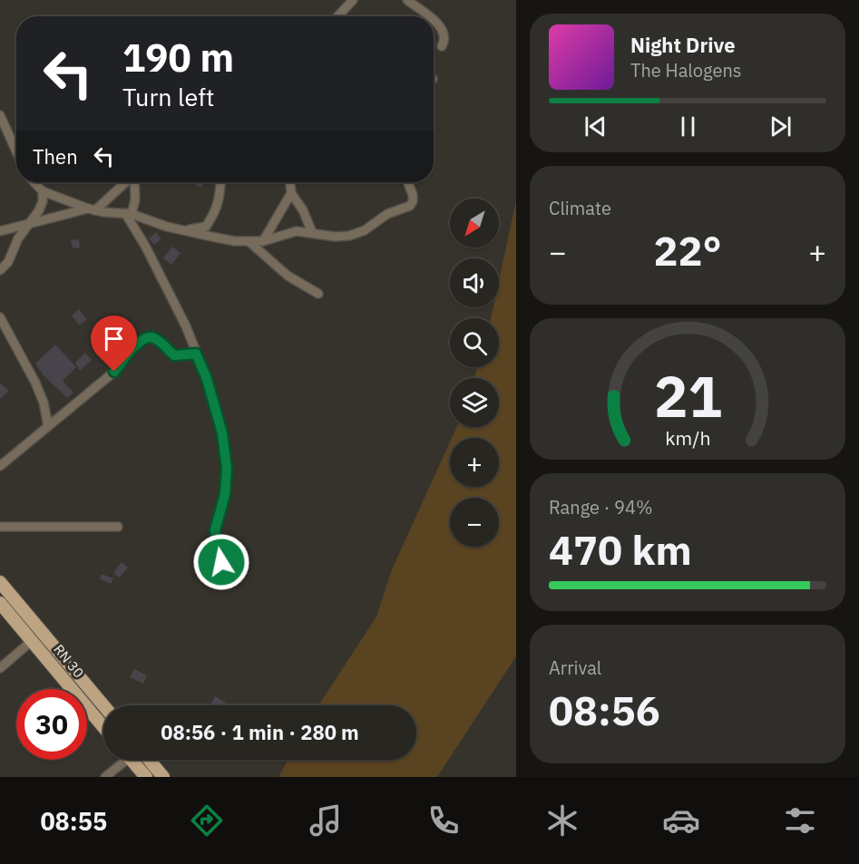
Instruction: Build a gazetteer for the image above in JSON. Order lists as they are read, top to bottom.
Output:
{
  "streets": {
    "main road": ["RN 30"]
  },
  "north": "bottom left",
  "page": {
    "turn": ["190 m", "Turn left"],
    "song": ["Night Drive", "The Halogens"],
    "then": "Then",
    "tile": [
      "Climate",
      ["Range · 94%", "470 km"],
      ["Arrival", "08:56"]
    ],
    "map_buttons": ["+", "−"],
    "heat": ["−", "22°", "+"],
    "limit": "30",
    "trip": "08:56 · 1 min · 280 m",
    "tabs": "08:55",
    "gauge": ["21", "km/h"]
  }
}
